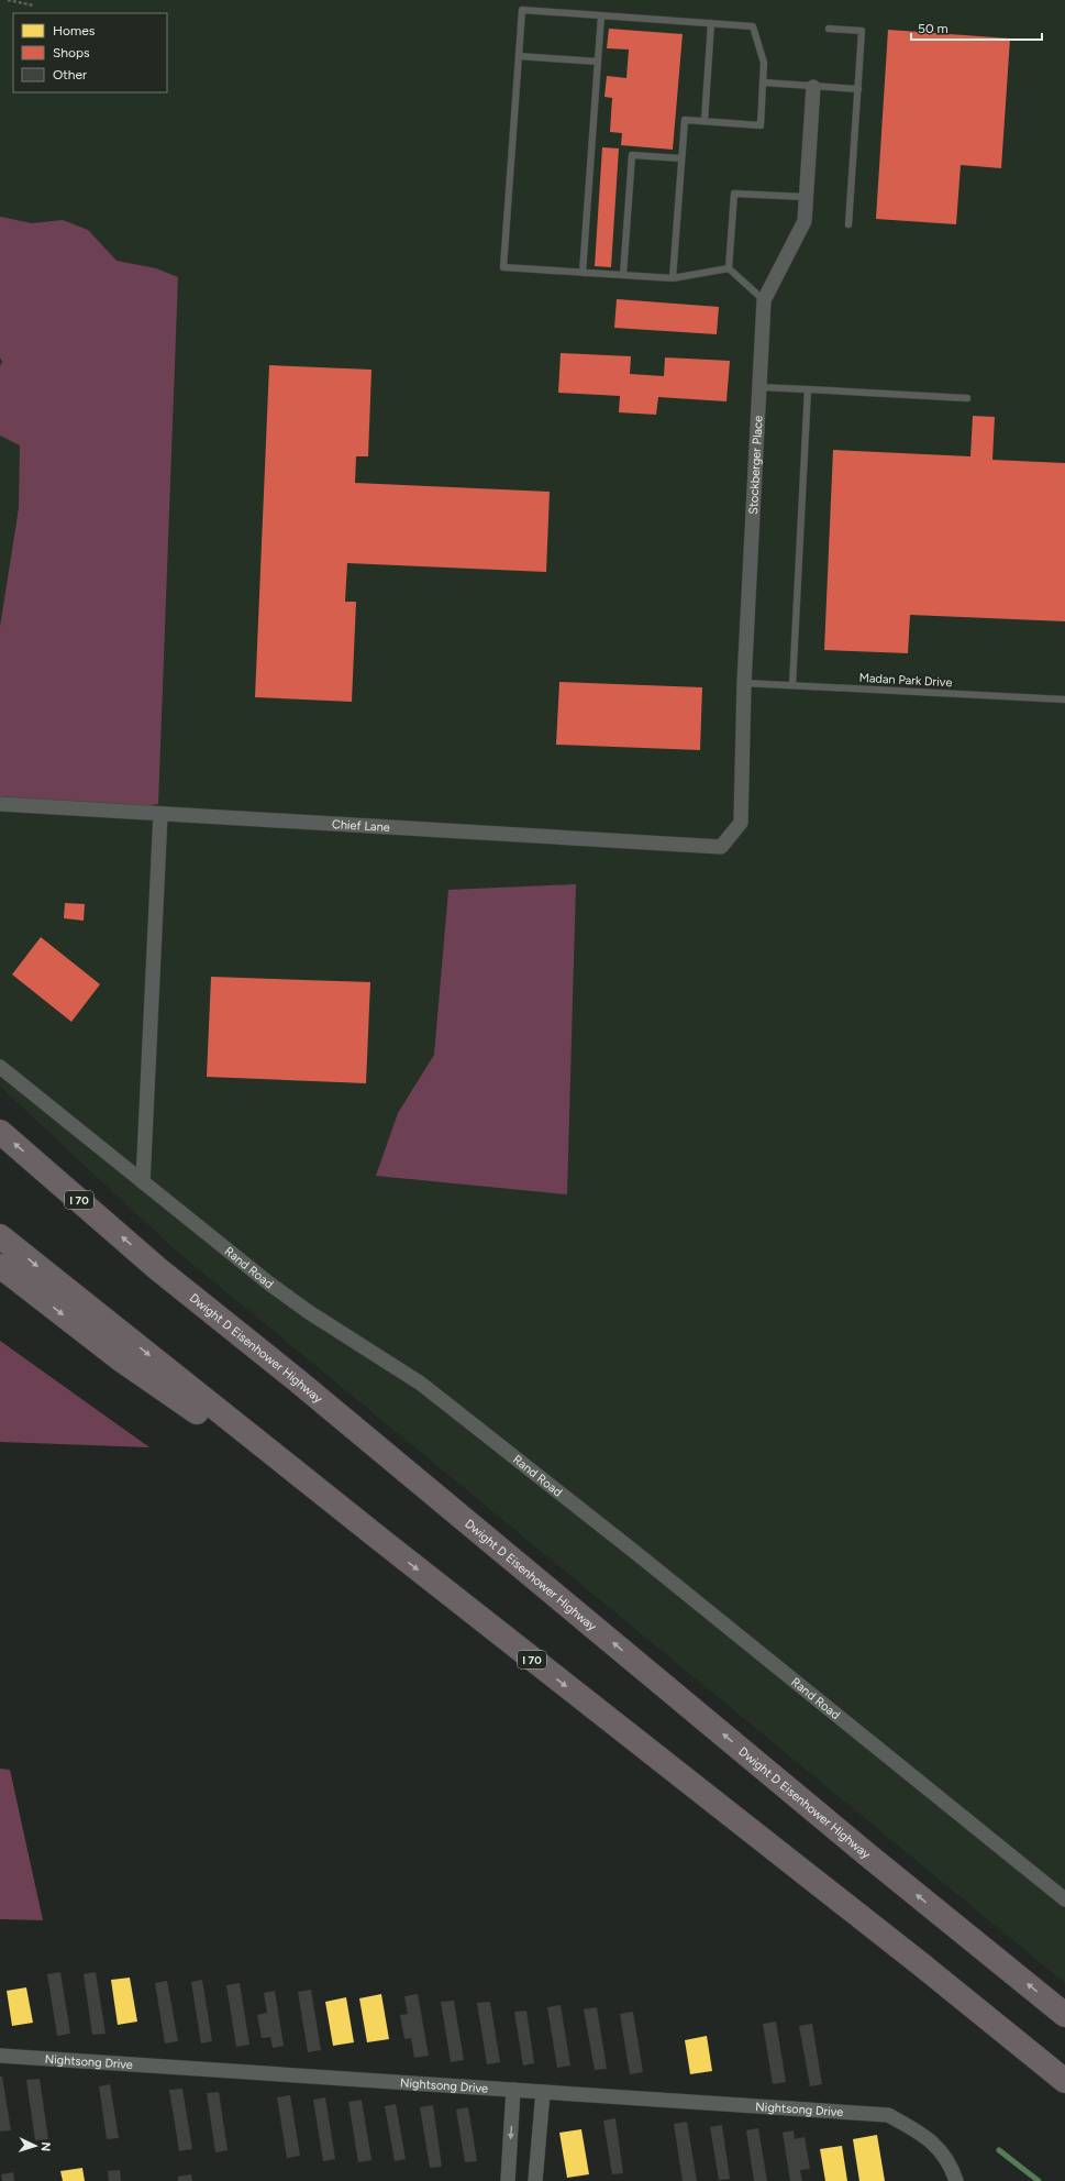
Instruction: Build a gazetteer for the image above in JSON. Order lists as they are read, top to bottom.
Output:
{
  "streets": {
    "highway": ["I 70", "Dwight D Eisenhower Highway"],
    "street": [
      "Stockberger Place",
      "Chief Lane",
      "Rand Road",
      "Nightsong Drive"
    ],
    "lane": ["Madan Park Drive"]
  },
  "crossings": [
    ["Stockberger Place", "Madan Park Drive"],
    ["Stockberger Place", "Chief Lane"]
  ],
  "legend": ["Homes", "Shops", "Other"],
  "scale_bar": "50 m",
  "north": "right"
}
